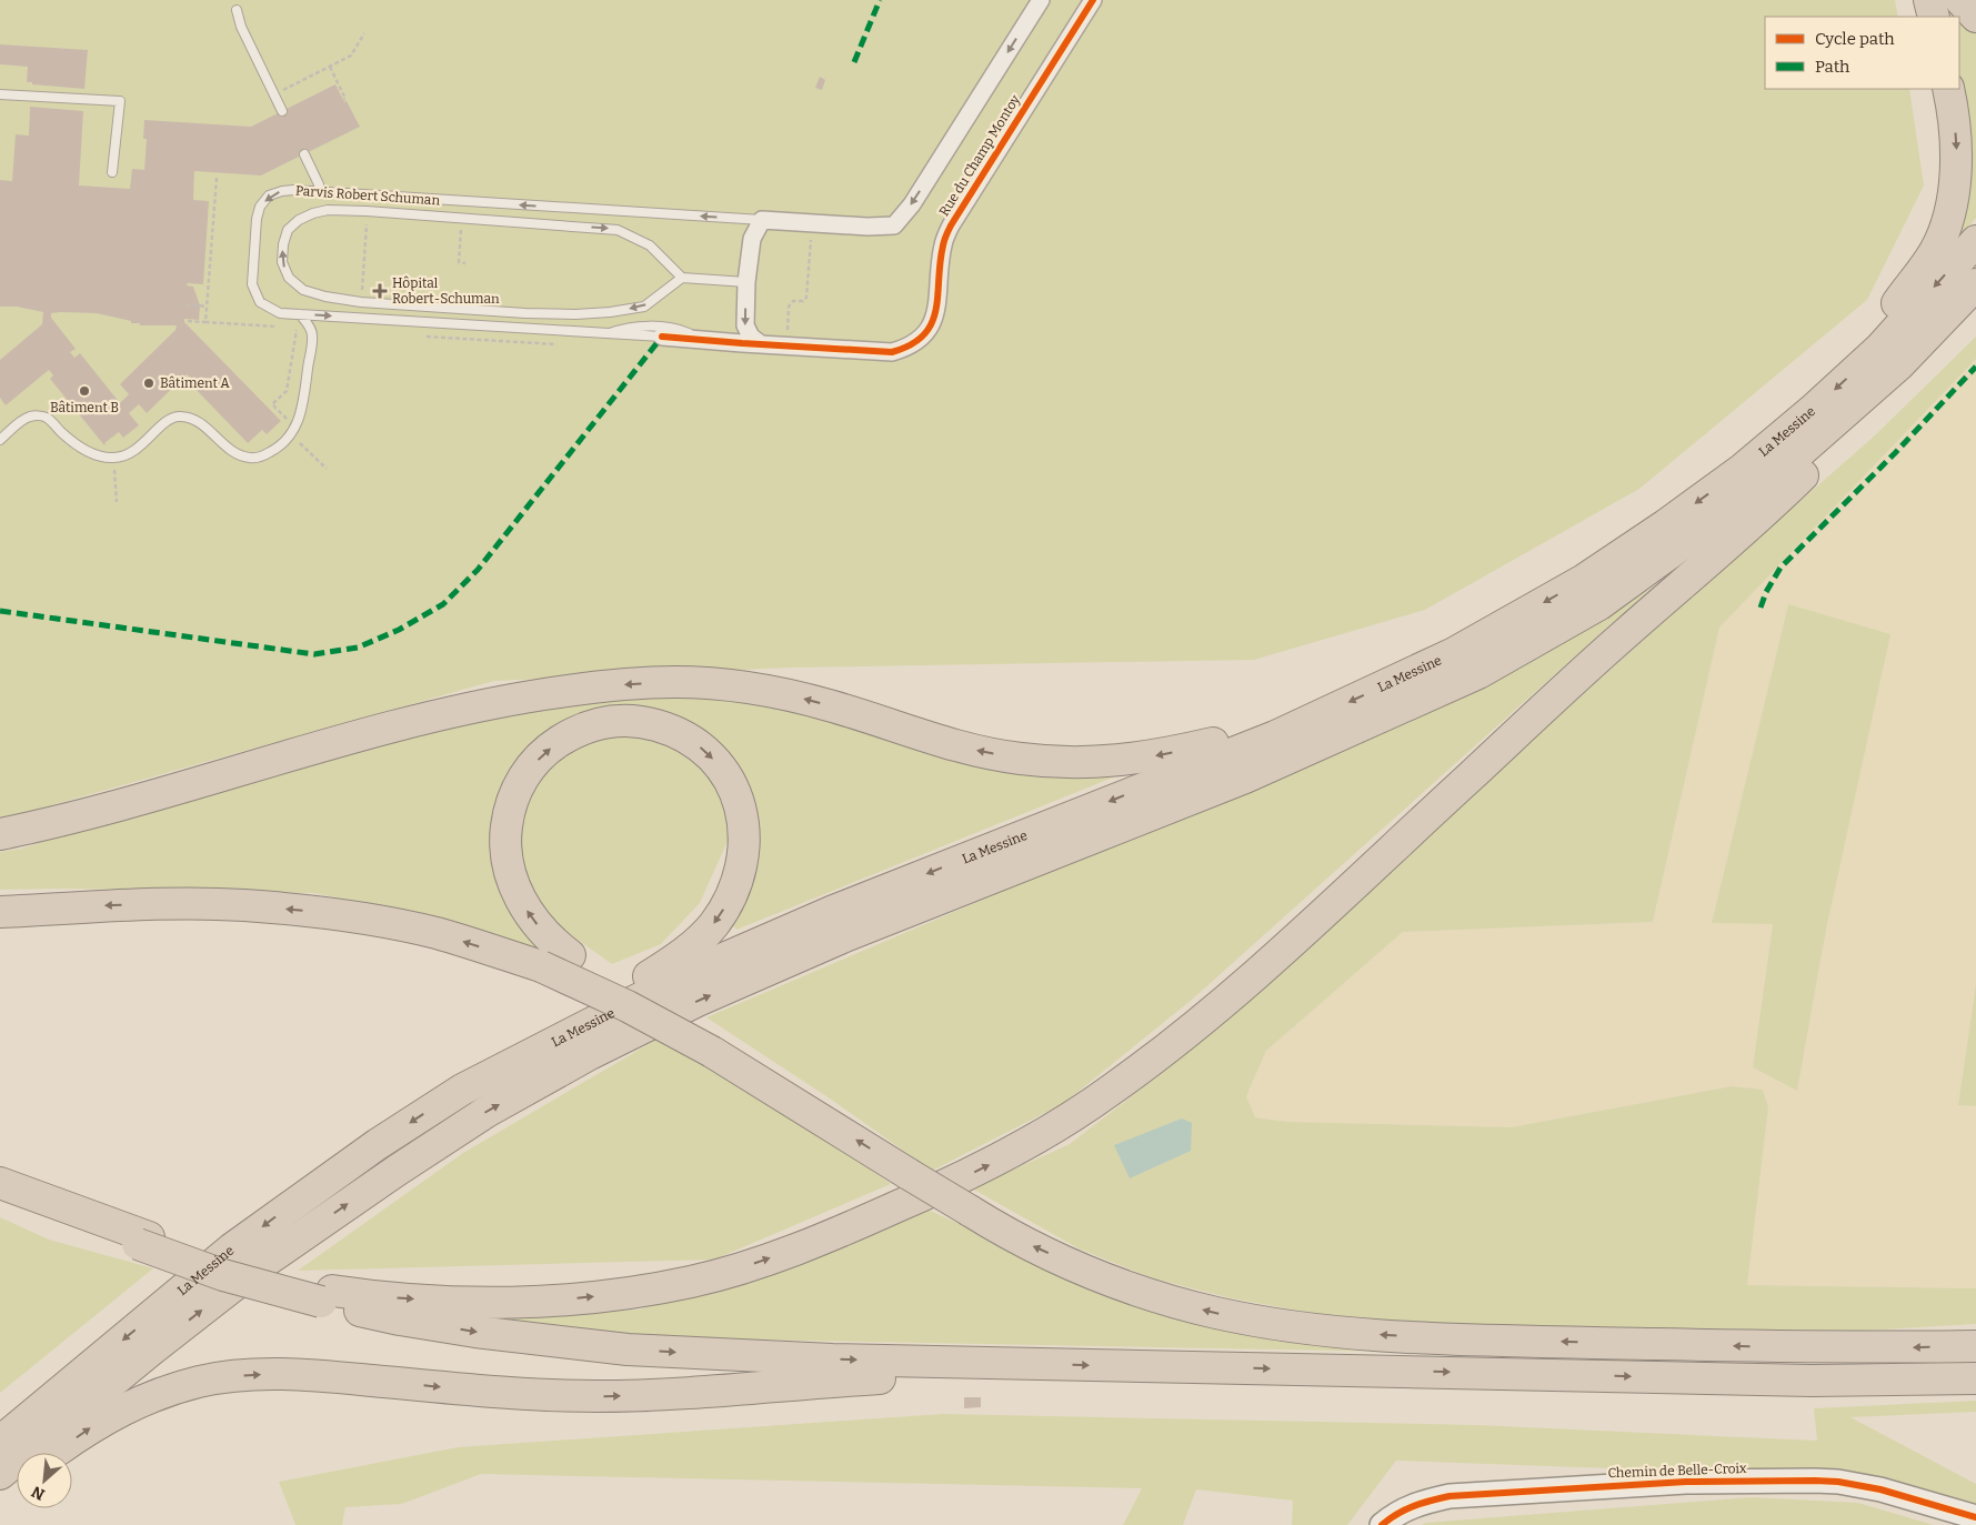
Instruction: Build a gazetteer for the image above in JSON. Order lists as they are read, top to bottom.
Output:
{
  "streets": {
    "highway": ["La Messine"],
    "street": ["Rue du Champ Montoy", "Chemin de Belle-Croix"],
    "lane": ["Parvis Robert Schuman"]
  },
  "crossings": [
    ["Rue du Champ Montoy", "Parvis Robert Schuman"]
  ],
  "places": {
    "health": ["Hôpital Robert-Schuman"],
    "other": ["Bâtiment A", "Bâtiment B"]
  },
  "legend": ["Cycle path", "Path"],
  "north": "bottom left"
}
